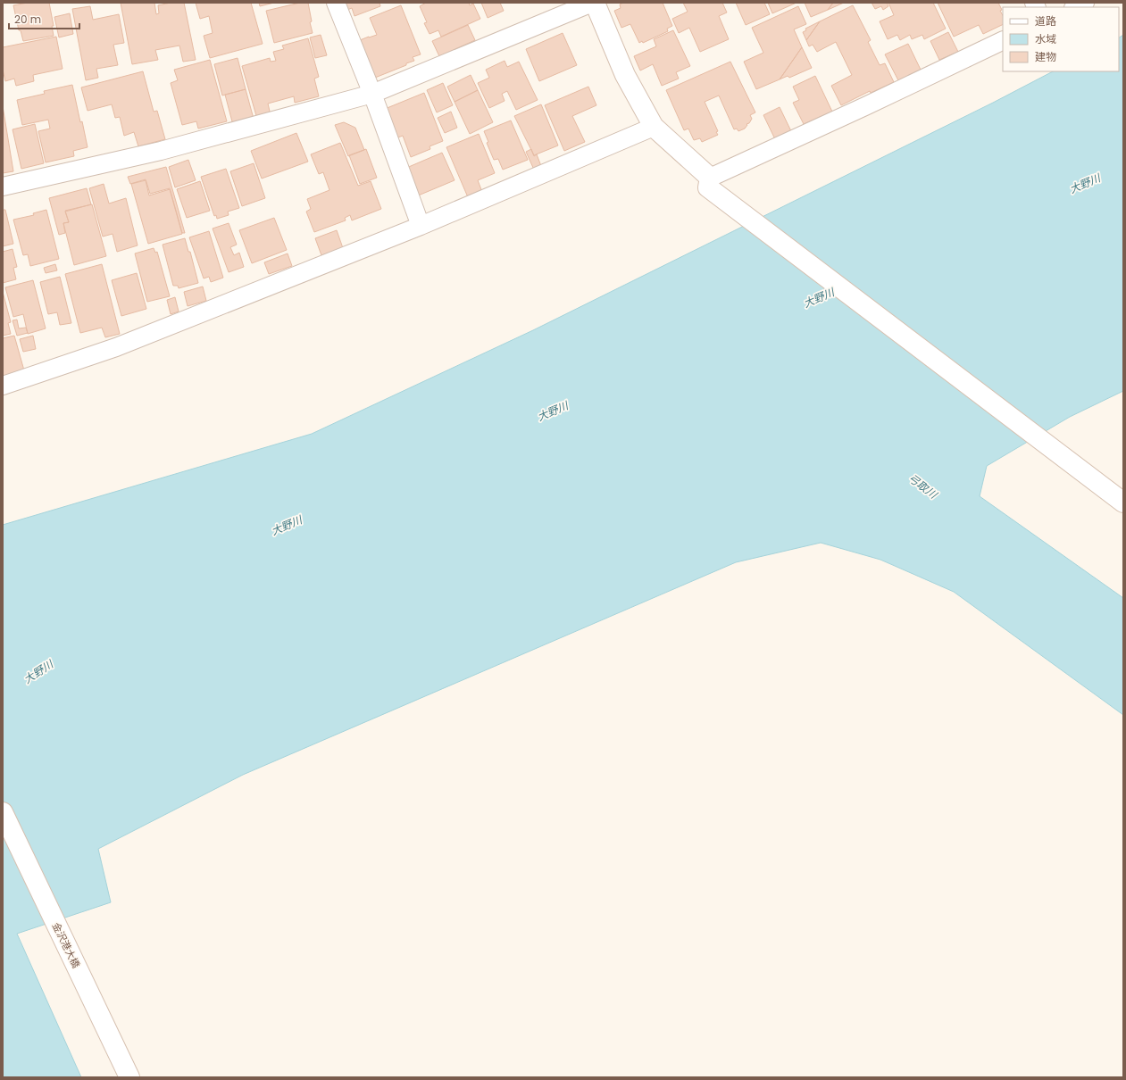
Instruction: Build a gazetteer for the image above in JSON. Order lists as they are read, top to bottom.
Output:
{
  "streets": {
    "street": ["金沢港大橋"]
  },
  "water": ["大野川", "弓取川"],
  "legend": ["道路", "水域", "建物"],
  "scale_bar": "20 m"
}
